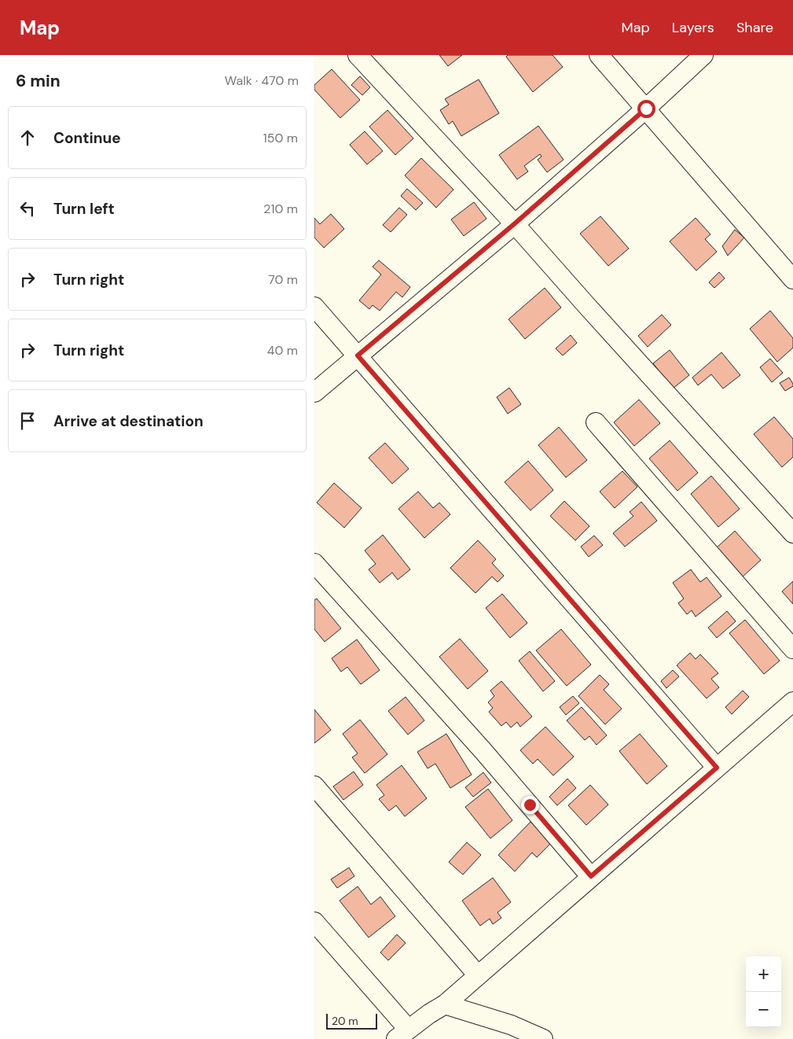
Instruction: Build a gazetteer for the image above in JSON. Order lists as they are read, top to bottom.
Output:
{
  "scale_bar": "20 m",
  "page": {
    "header": "Map",
    "nav": ["Map", "Layers", "Share"],
    "heading": ["6 min", "Walk · 470 m"],
    "list": [
      ["Continue", "150 m"],
      ["Turn left", "210 m"],
      ["Turn right", "70 m"],
      ["Turn right", "40 m"],
      "Arrive at destination"
    ],
    "map_buttons": ["+", "−"],
    "scale": "20 m"
  }
}
